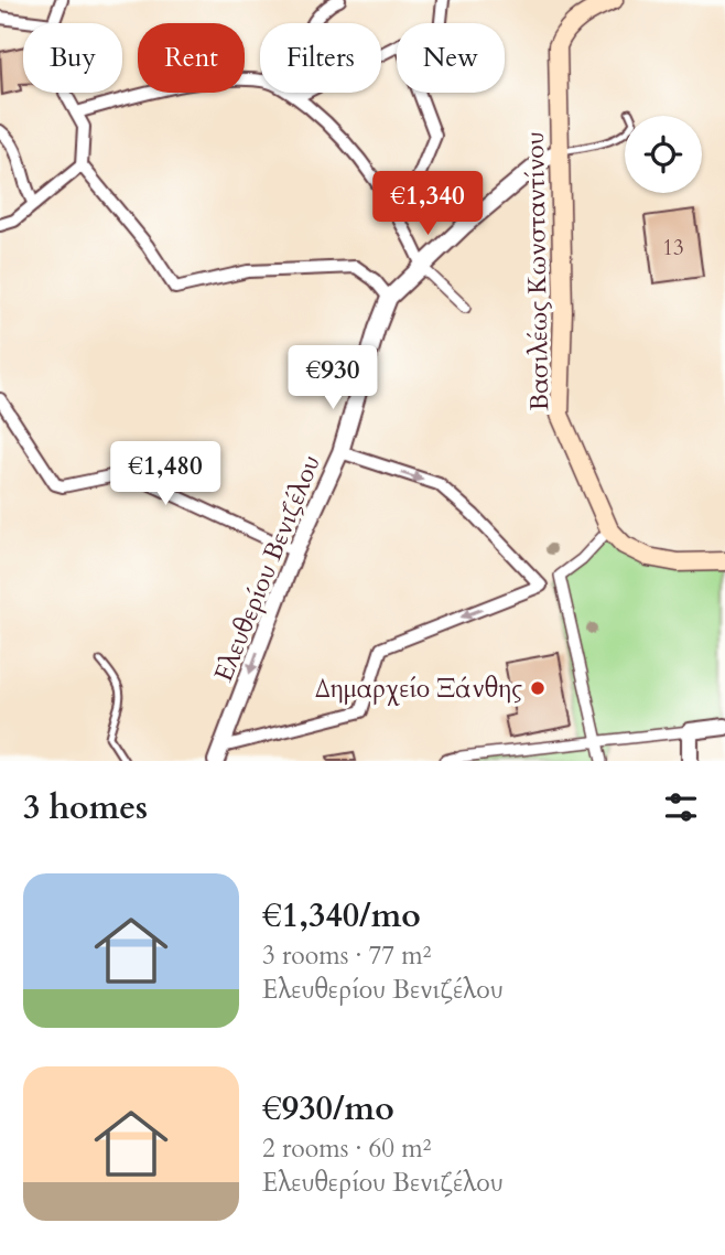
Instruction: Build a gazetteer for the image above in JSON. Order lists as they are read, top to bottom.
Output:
{
  "streets": {
    "main road": ["Βασιλέως Κωνσταντίνου"],
    "street": ["Ελευθερίου Βενιζέλου"]
  },
  "crossings": [
    ["Βασιλέως Κωνσταντίνου", "Ελευθερίου Βενιζέλου"]
  ],
  "places": ["Δημαρχείο Ξάνθης"],
  "house_numbers": ["13"],
  "page": {
    "chip": [
      "Buy",
      "Rent",
      "Filters",
      "New"
    ],
    "price": ["€1,340", "€930", "€1,480"],
    "heading": "3 homes",
    "list": [
      {
        "name": "€1,340/mo",
        "note": "3 rooms · 77 m² · Ελευθερίου Βενιζέλου"
      },
      {
        "name": "€930/mo",
        "note": "2 rooms · 60 m² · Ελευθερίου Βενιζέλου"
      }
    ]
  }
}
